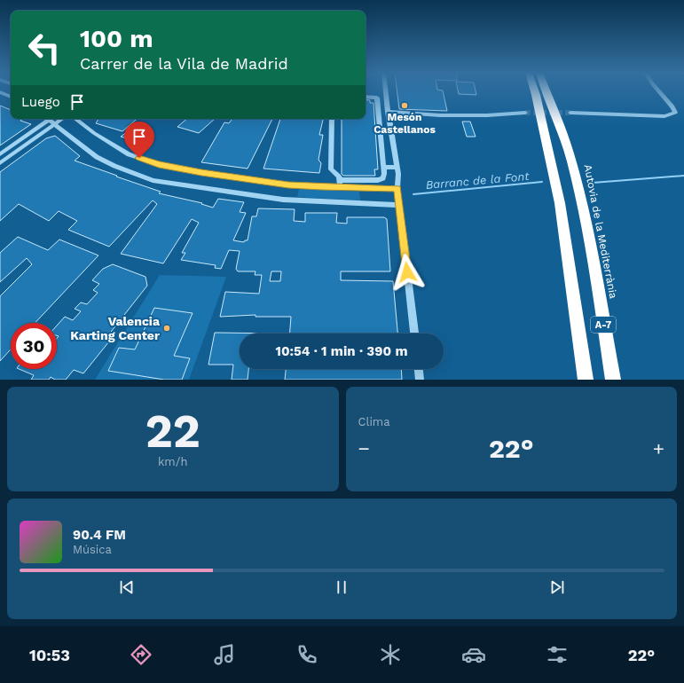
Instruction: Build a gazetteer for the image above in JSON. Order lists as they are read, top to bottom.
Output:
{
  "streets": {
    "highway": ["Autovia de la Mediterrània", "A-7"]
  },
  "water": ["Barranc de la Font"],
  "places": ["Mesón Castellanos", "Valencia Karting Center"],
  "page": {
    "turn": ["100 m", "Carrer de la Vila de Madrid"],
    "then": "Luego",
    "limit": "30",
    "trip": "10:54 · 1 min · 390 m",
    "tile": [
      ["22", "km/h"],
      "Clima"
    ],
    "heat": ["−", "22°", "+"],
    "song": ["90.4 FM", "Música"],
    "tabs": ["10:53", "22°"]
  }
}
